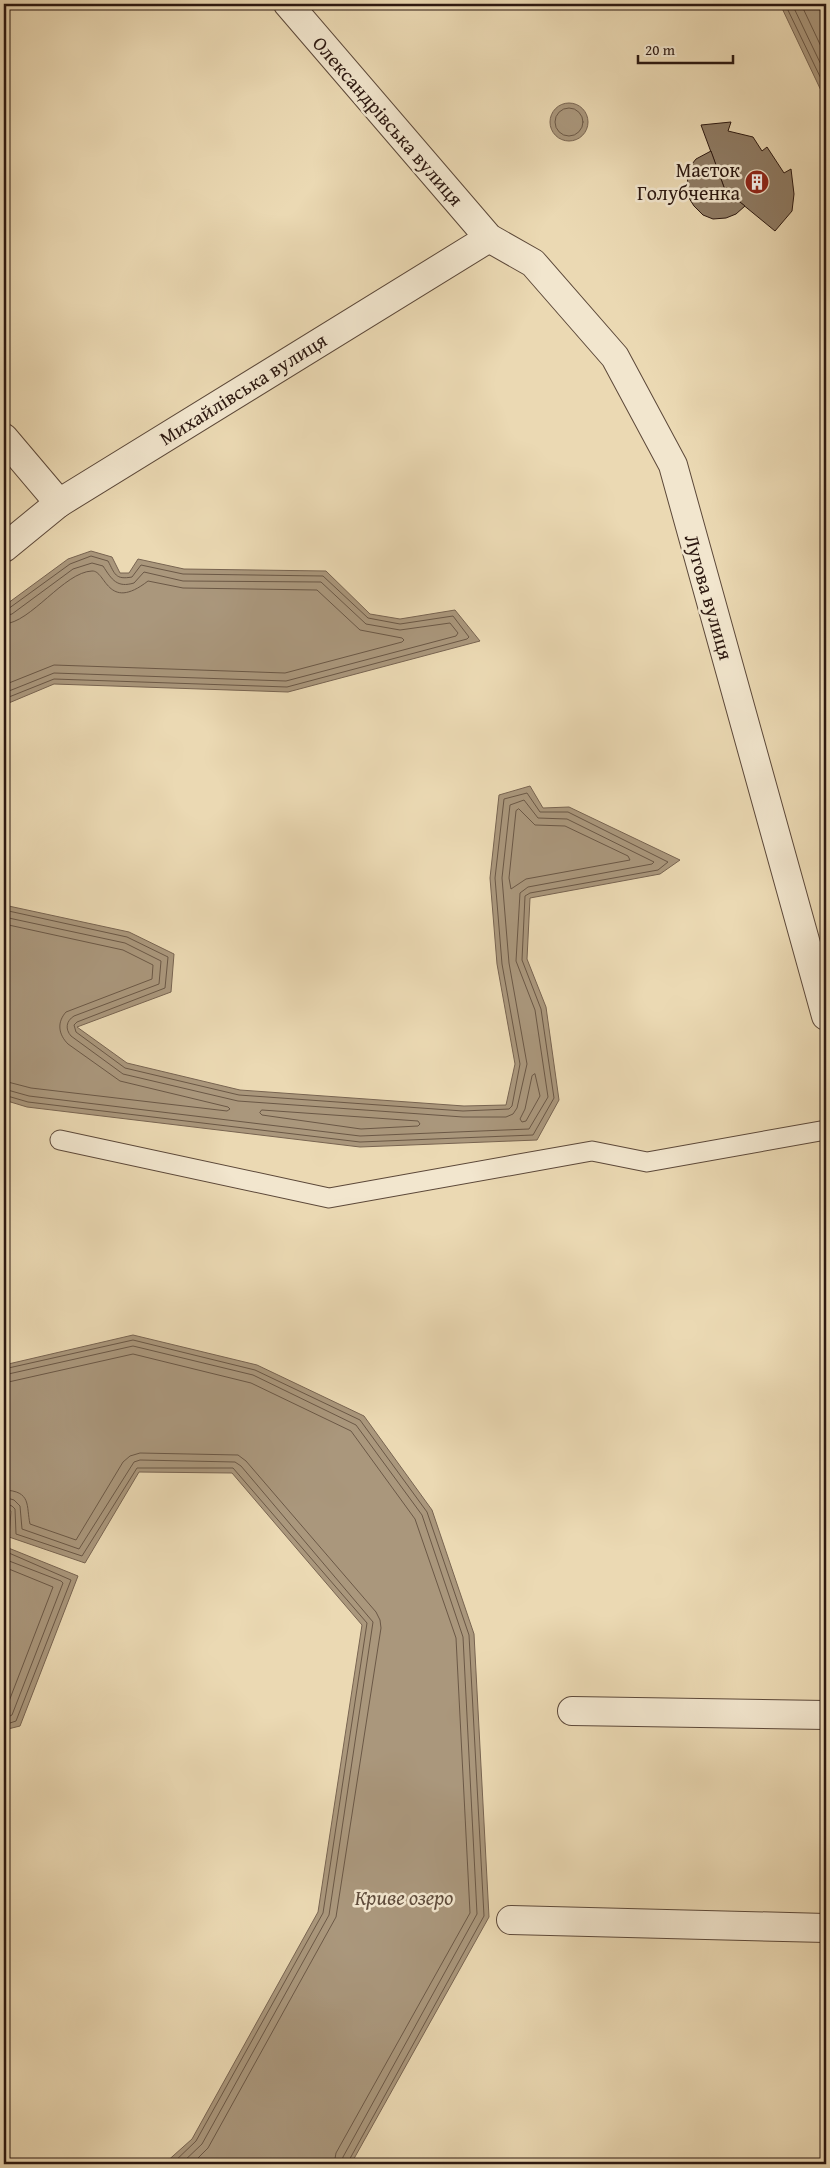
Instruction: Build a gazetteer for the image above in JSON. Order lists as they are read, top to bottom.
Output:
{
  "streets": {
    "street": ["Олександрівська вулиця", "Михайлівська вулиця", "Лугова вулиця"]
  },
  "crossings": [
    ["Олександрівська вулиця", "Михайлівська вулиця"],
    ["Олександрівська вулиця", "Лугова вулиця"],
    ["Михайлівська вулиця", "Лугова вулиця"]
  ],
  "water": ["Криве озеро"],
  "places": {
    "building": ["Маєток Голубченка"]
  },
  "scale_bar": "20 m"
}
